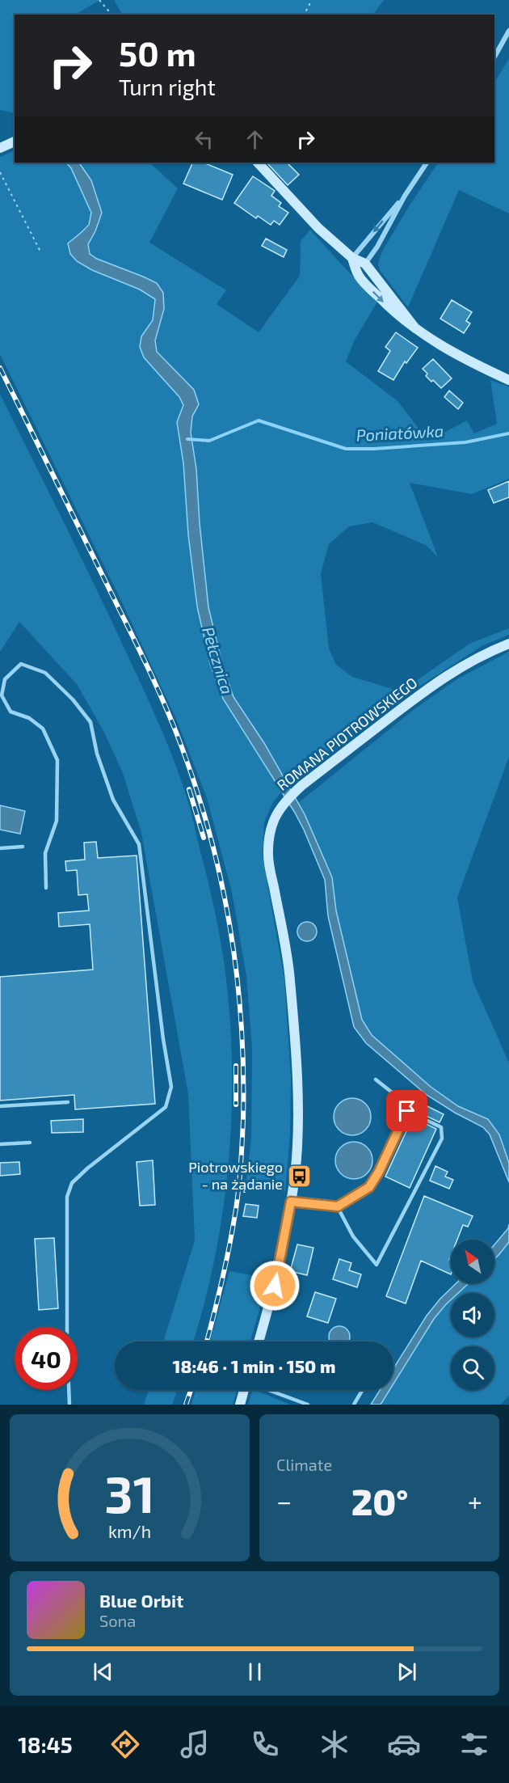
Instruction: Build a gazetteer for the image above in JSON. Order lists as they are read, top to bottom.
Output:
{
  "streets": {
    "street": ["ROMANA PIOTROWSKIEGO"]
  },
  "water": ["Poniatówka", "Pełcznica"],
  "places": {
    "bus stop": ["Piotrowskiego - na żądanie"]
  },
  "north": "top left",
  "page": {
    "turn": ["50 m", "Turn right"],
    "limit": "40",
    "trip": "18:46 · 1 min · 150 m",
    "tile": "Climate",
    "heat": ["−", "20°", "+"],
    "song": ["Blue Orbit", "Sona"],
    "tabs": "18:45",
    "gauge": ["31", "km/h"]
  }
}
